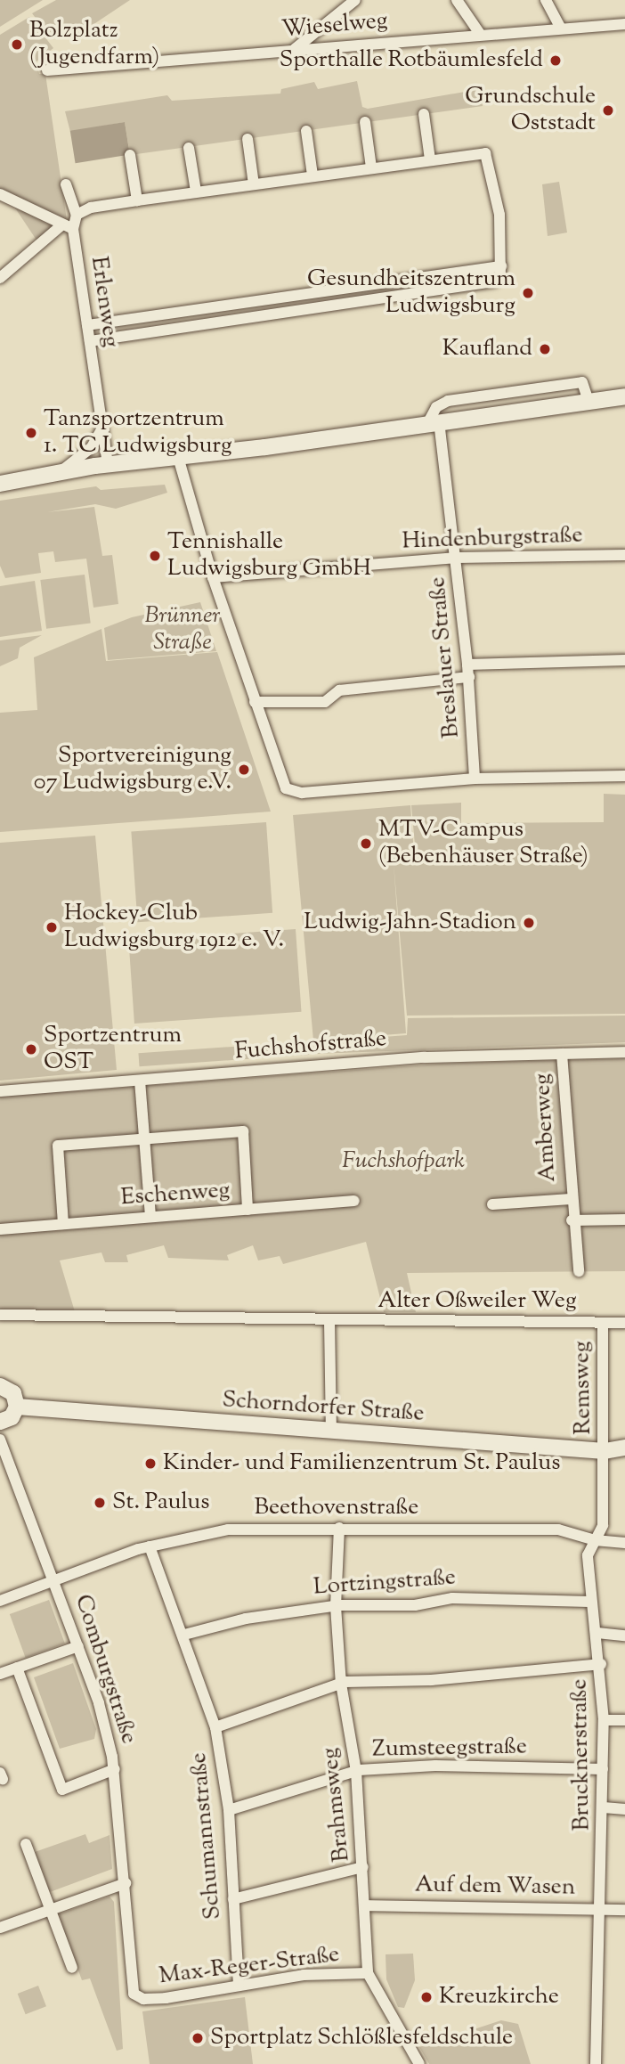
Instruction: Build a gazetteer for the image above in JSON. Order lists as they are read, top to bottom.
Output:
{
  "streets": {
    "main road": ["Schorndorfer Straße"],
    "street": [
      "Wieselweg",
      "Erlenweg",
      "Hindenburgstraße",
      "Breslauer Straße",
      "Fuchshofstraße",
      "Amberweg",
      "Eschenweg",
      "Alter Oßweiler Weg",
      "Remsweg",
      "Beethovenstraße",
      "Lortzingstraße",
      "Comburgstraße",
      "Zumsteegstraße",
      "Brucknerstraße",
      "Brahmsweg",
      "Schumannstraße",
      "Auf dem Wasen",
      "Max-Reger-Straße"
    ]
  },
  "crossings": [
    ["Hindenburgstraße", "Breslauer Straße"],
    ["Fuchshofstraße", "Amberweg"],
    ["Alter Oßweiler Weg", "Remsweg"],
    ["Remsweg", "Schorndorfer Straße"],
    ["Remsweg", "Brucknerstraße"],
    ["Schorndorfer Straße", "Brucknerstraße"],
    ["Beethovenstraße", "Comburgstraße"],
    ["Beethovenstraße", "Brucknerstraße"],
    ["Beethovenstraße", "Brahmsweg"],
    ["Beethovenstraße", "Schumannstraße"],
    ["Lortzingstraße", "Brucknerstraße"],
    ["Lortzingstraße", "Brahmsweg"],
    ["Lortzingstraße", "Schumannstraße"],
    ["Comburgstraße", "Max-Reger-Straße"],
    ["Zumsteegstraße", "Brucknerstraße"],
    ["Zumsteegstraße", "Brahmsweg"],
    ["Zumsteegstraße", "Schumannstraße"],
    ["Brucknerstraße", "Auf dem Wasen"],
    ["Brahmsweg", "Auf dem Wasen"],
    ["Brahmsweg", "Max-Reger-Straße"],
    ["Schumannstraße", "Max-Reger-Straße"]
  ],
  "parks": ["Brünner Straße", "Fuchshofpark"],
  "places": [
    "Bolzplatz (Jugendfarm)",
    "Sporthalle Rotbäumlesfeld",
    "Grundschule Oststadt",
    "Gesundheitszentrum Ludwigsburg",
    "Kaufland",
    "Tanzsportzentrum 1. TC Ludwigsburg",
    "Tennishalle Ludwigsburg GmbH",
    "Sportvereinigung 07 Ludwigsburg e.V.",
    "MTV-Campus (Bebenhäuser Straße)",
    "Ludwig-Jahn-Stadion",
    "Hockey-Club Ludwigsburg 1912 e. V.",
    "Sportzentrum OST",
    "Kinder- und Familienzentrum St. Paulus",
    "St. Paulus",
    "Kreuzkirche",
    "Sportplatz Schlößlesfeldschule"
  ]
}
